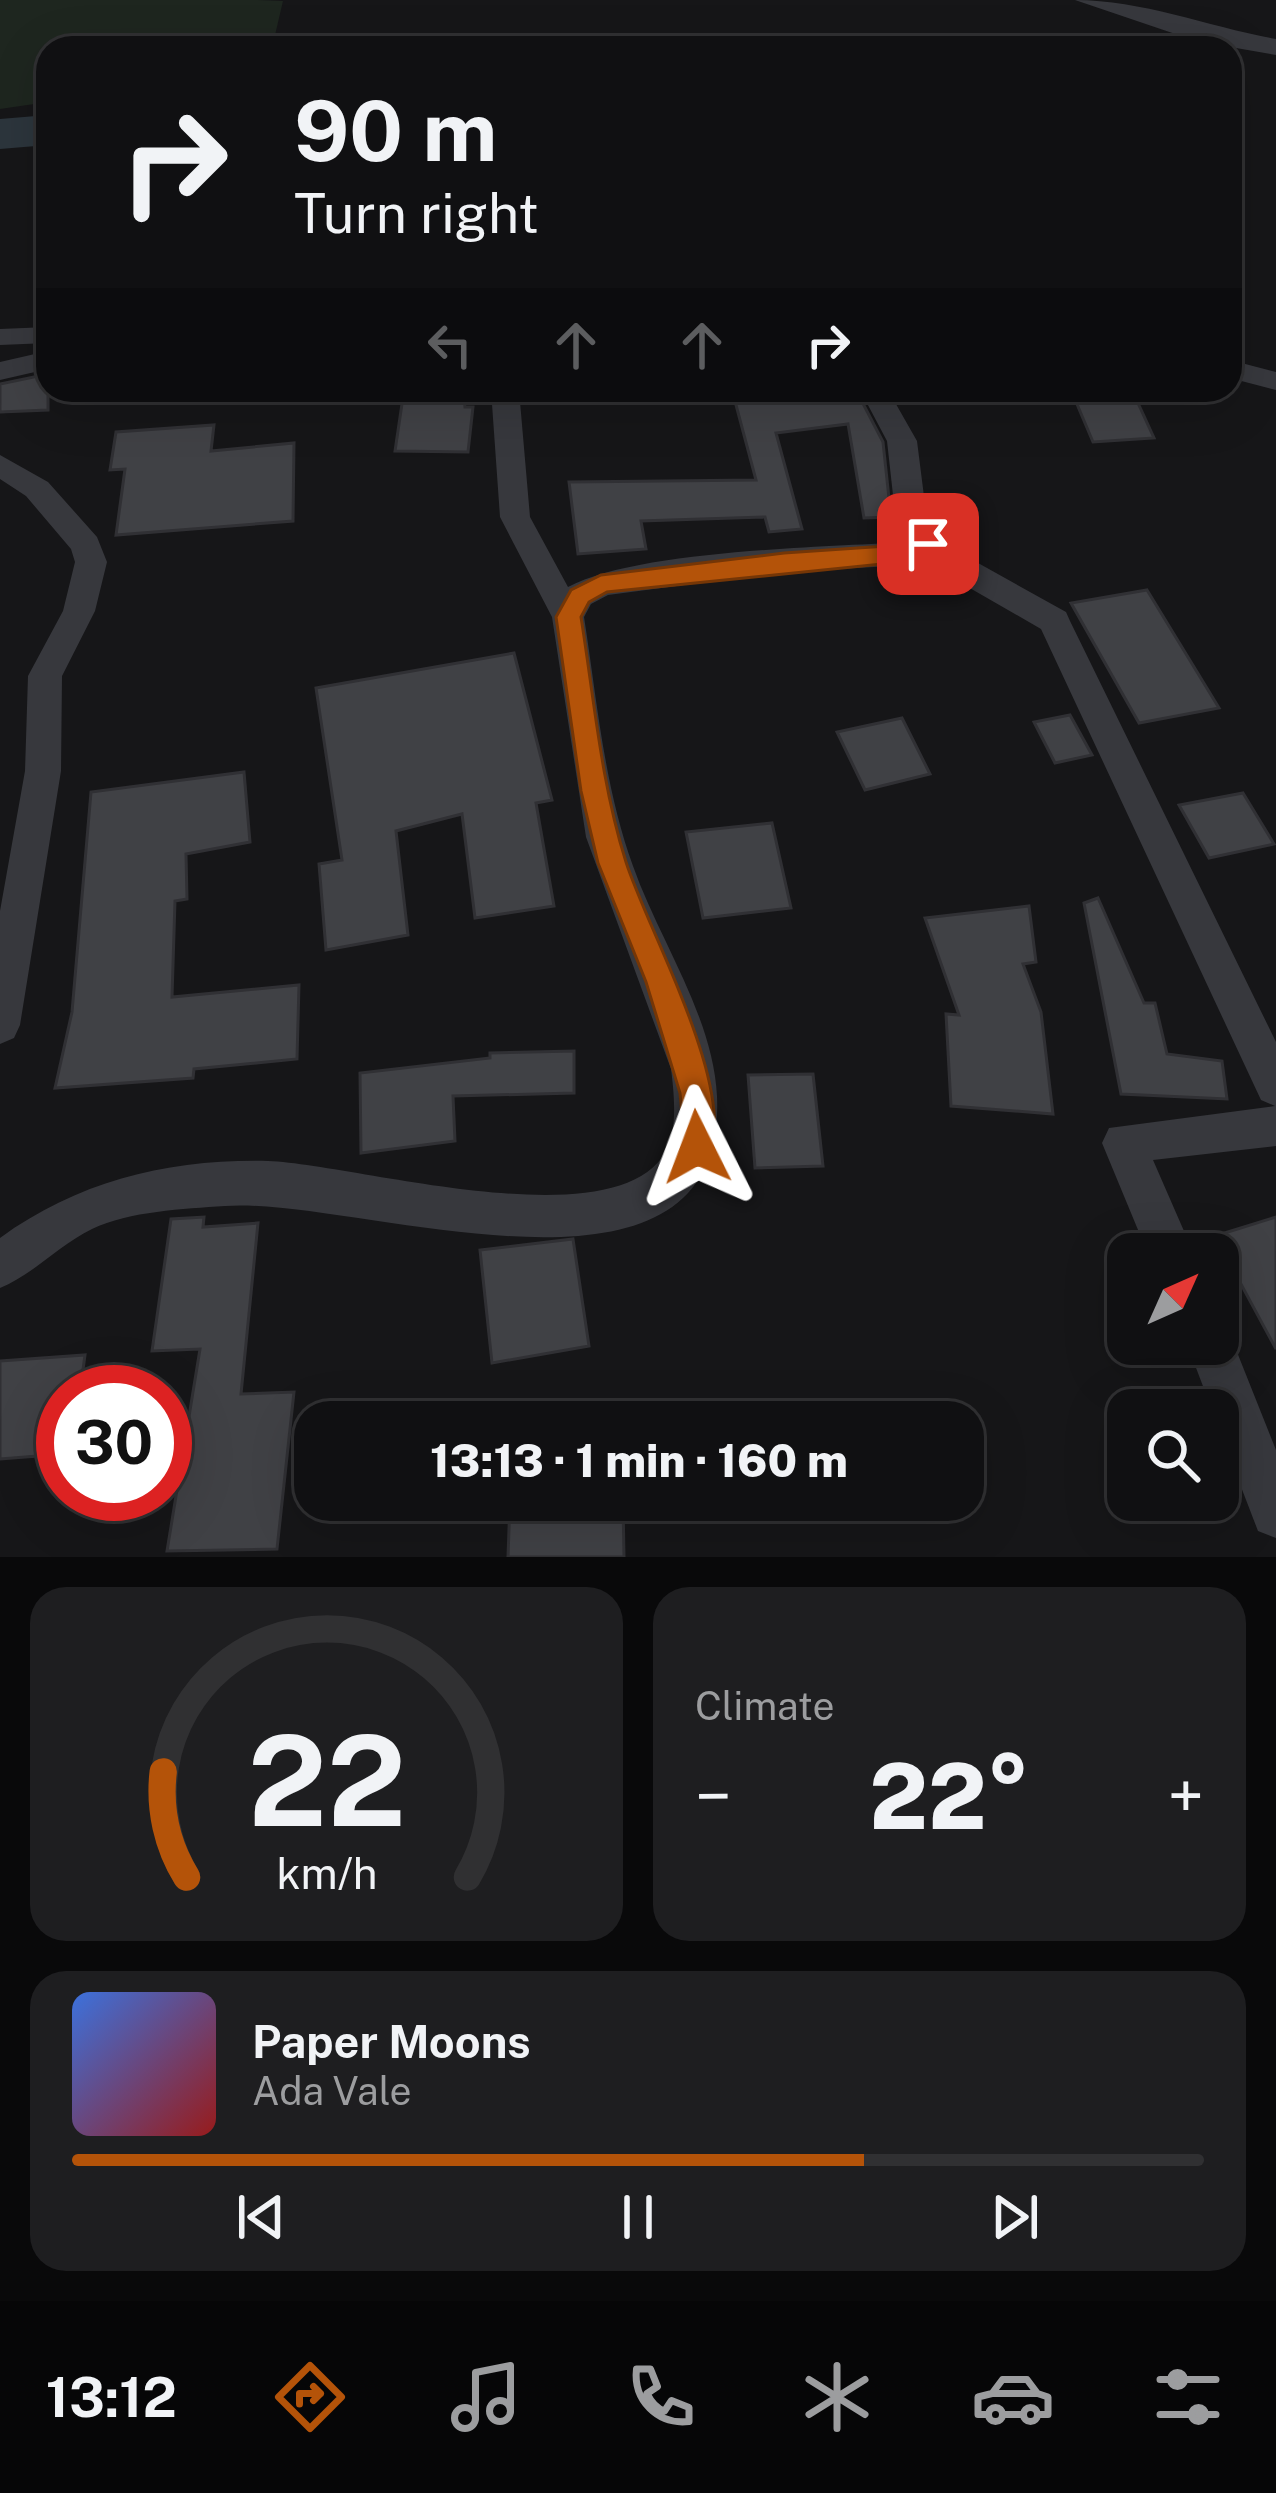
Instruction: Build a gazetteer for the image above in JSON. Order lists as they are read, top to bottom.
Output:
{
  "north": "top right",
  "page": {
    "turn": ["90 m", "Turn right"],
    "limit": "30",
    "trip": "13:13 · 1 min · 160 m",
    "tile": "Climate",
    "heat": ["−", "22°", "+"],
    "song": ["Paper Moons", "Ada Vale"],
    "tabs": "13:12",
    "gauge": ["22", "km/h"]
  }
}
